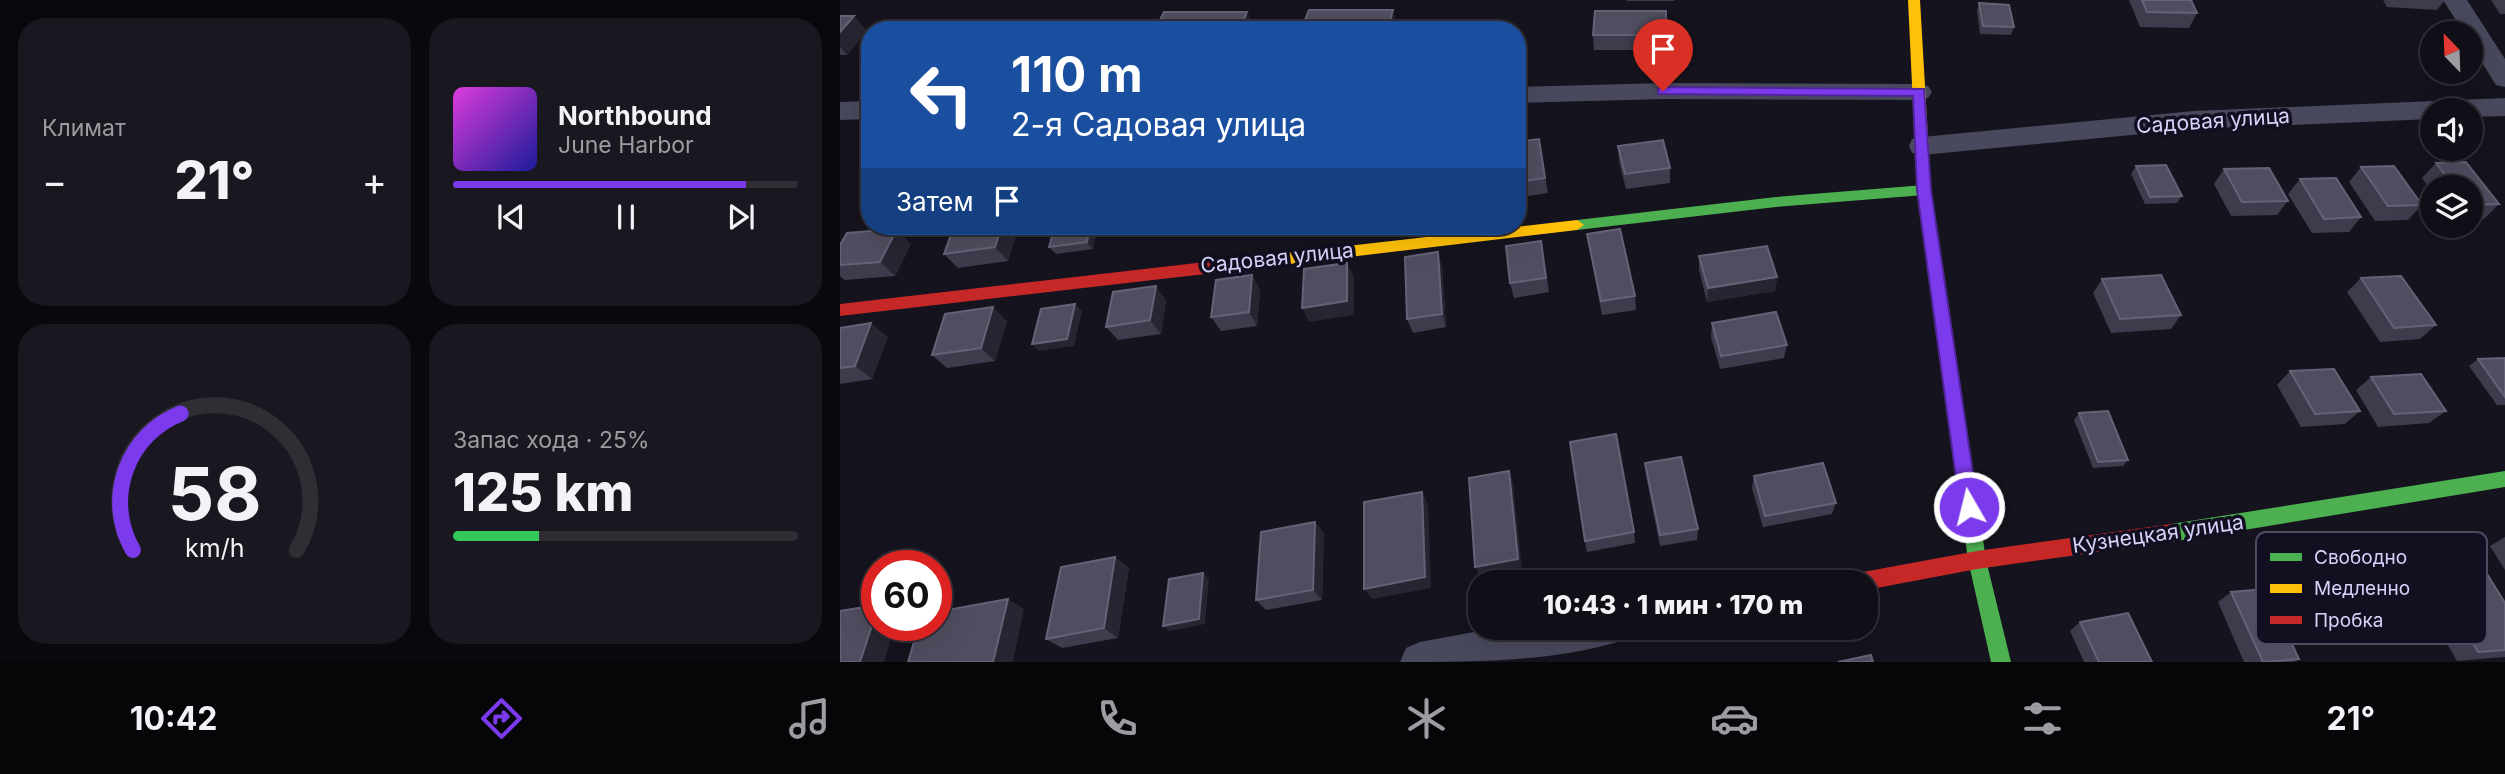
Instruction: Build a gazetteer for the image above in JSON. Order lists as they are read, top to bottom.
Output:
{
  "streets": {
    "street": ["Садовая улица", "Кузнецкая улица"]
  },
  "legend": ["Свободно", "Медленно", "Пробка"],
  "north": "top left",
  "page": {
    "tile": [
      "Климат",
      ["Запас хода · 25%", "125 km"]
    ],
    "turn": ["110 m", "2-я Садовая улица"],
    "song": ["Northbound", "June Harbor"],
    "heat": ["−", "21°", "+"],
    "then": "Затем",
    "limit": "60",
    "trip": "10:43 · 1 мин · 170 m",
    "tabs": ["10:42", "21°"],
    "gauge": ["58", "km/h"]
  }
}
